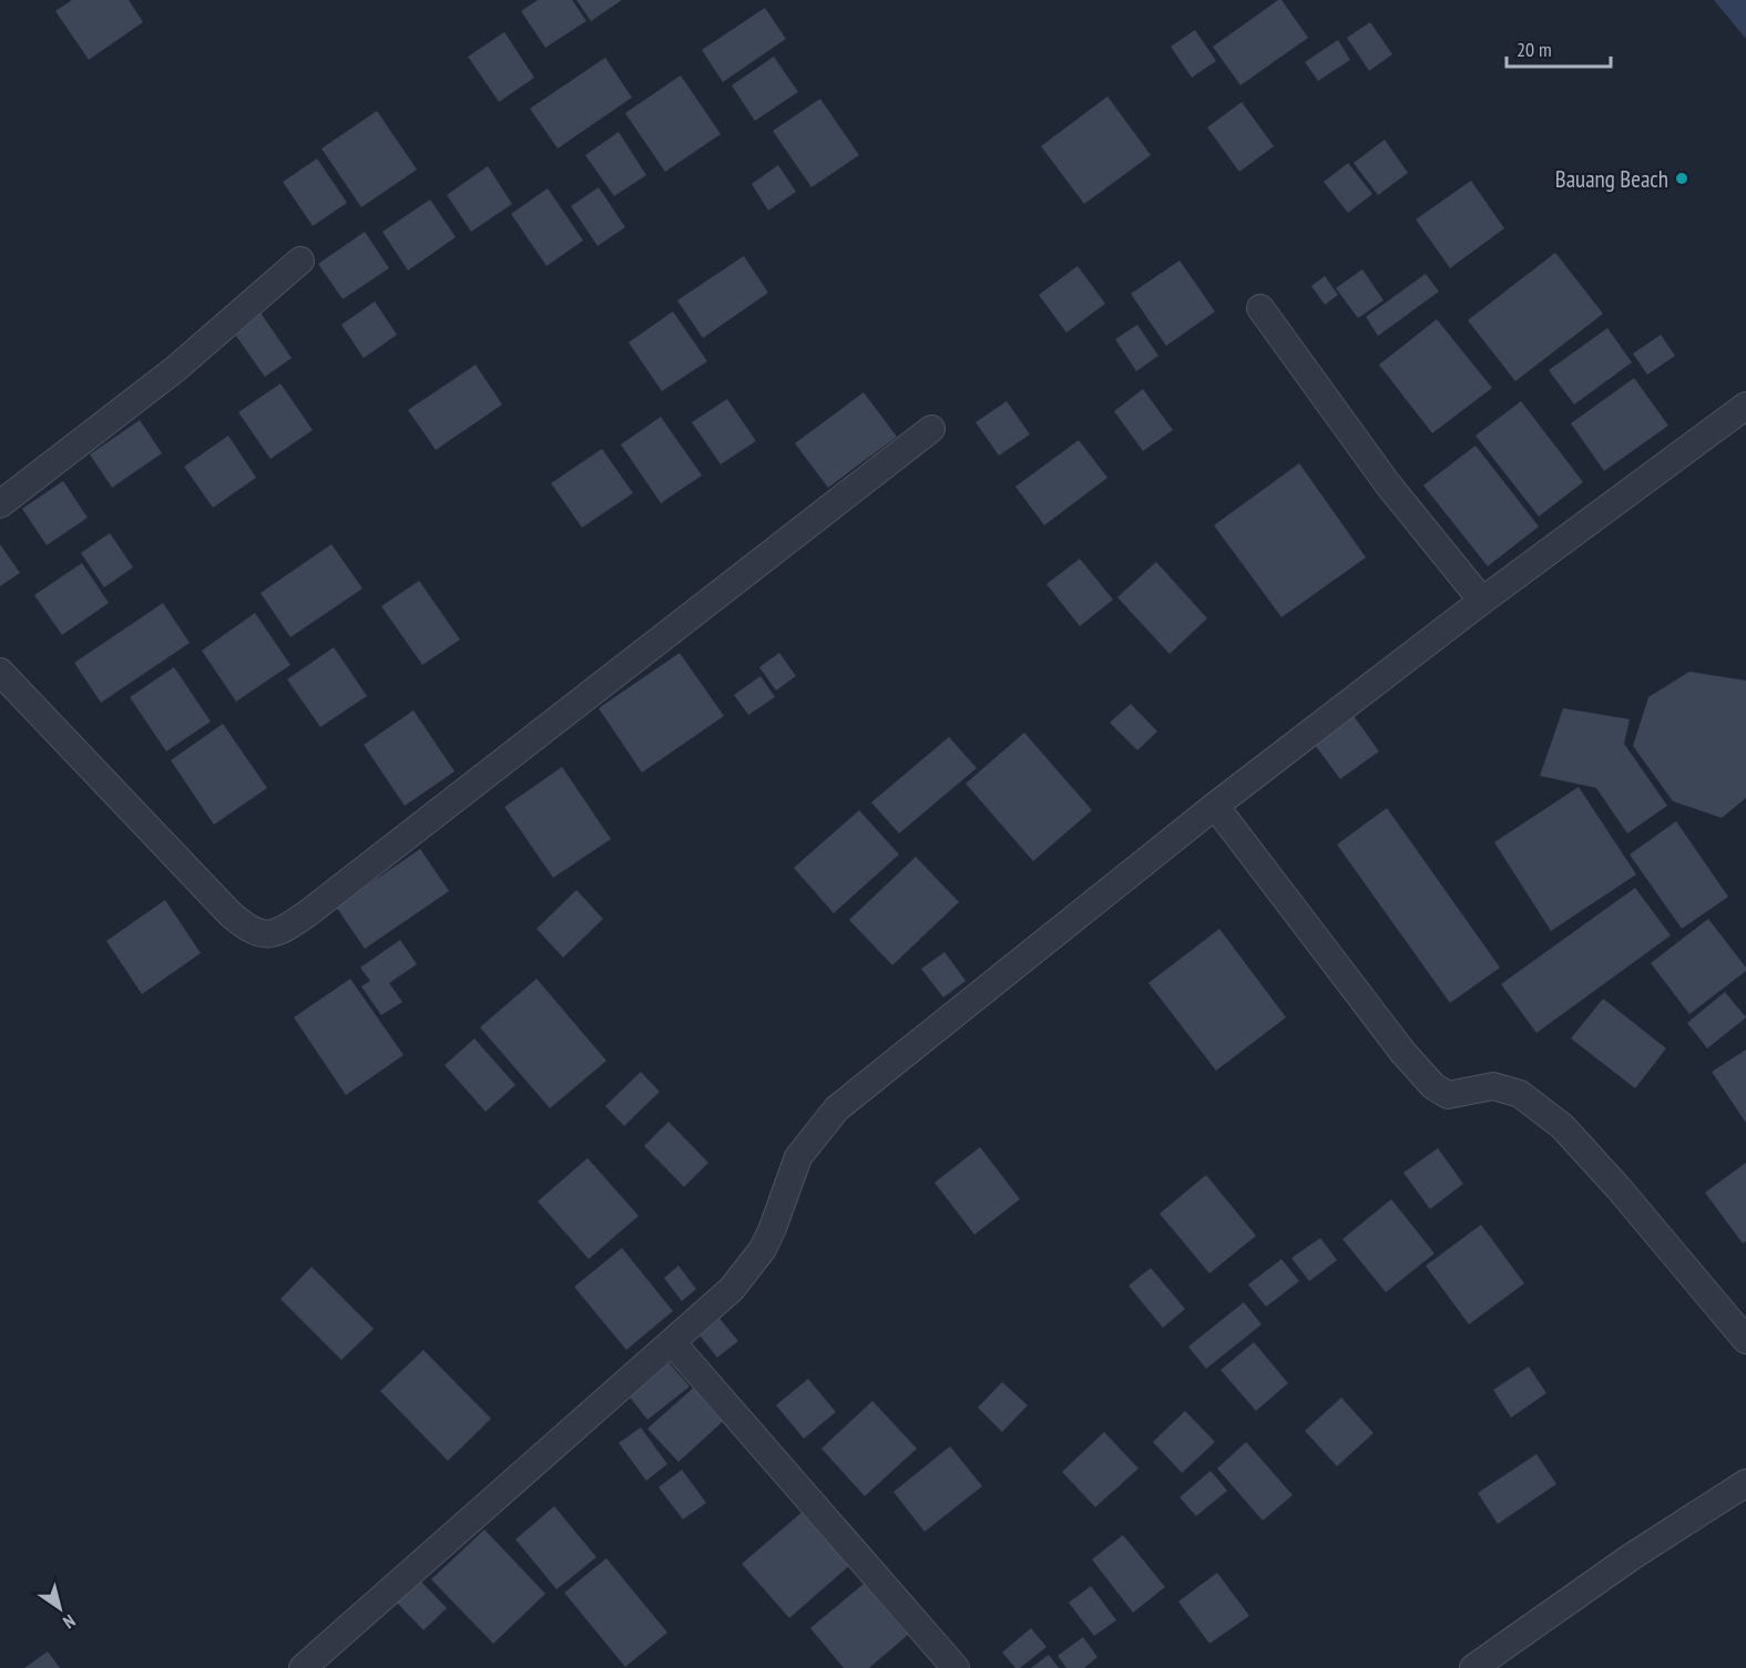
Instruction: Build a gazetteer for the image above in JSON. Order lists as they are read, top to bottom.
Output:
{
  "places": ["Bauang Beach"],
  "scale_bar": "20 m",
  "north": "bottom right"
}
